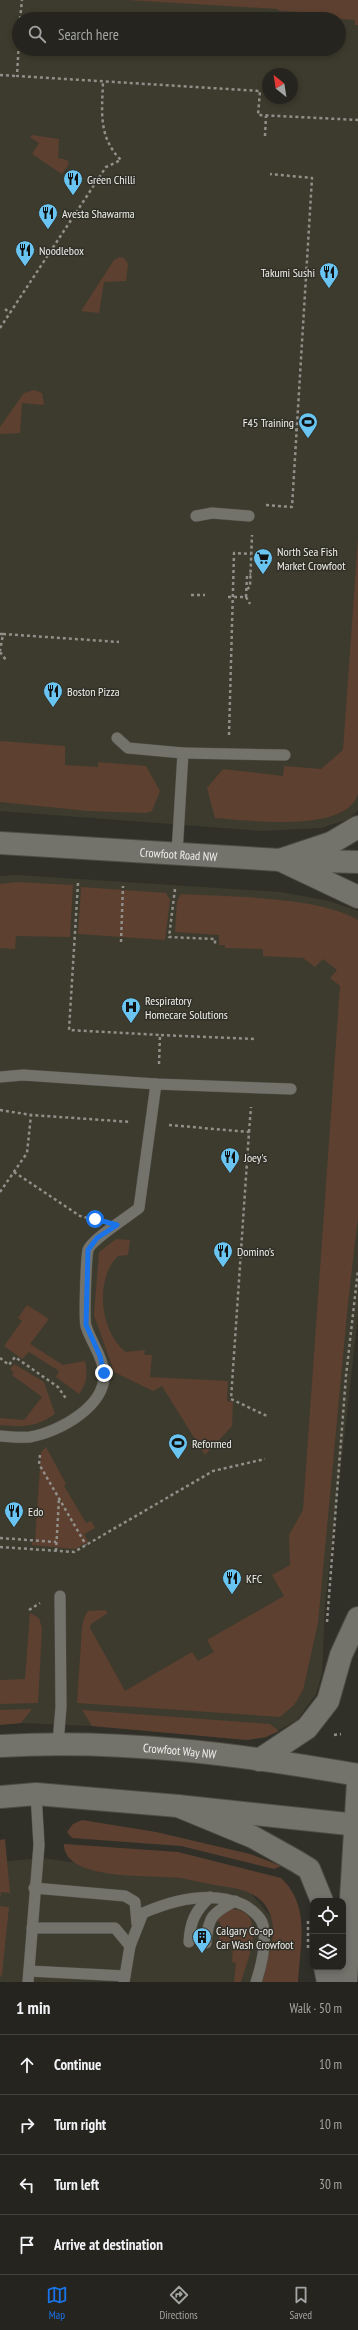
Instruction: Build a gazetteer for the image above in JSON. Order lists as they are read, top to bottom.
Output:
{
  "streets": {
    "street": ["Crowfoot Road NW", "Crowfoot Way NW"]
  },
  "places": {
    "restaurant": [
      "Green Chilli",
      "Avesta Shawarma",
      "Noodlebox",
      "Takumi Sushi",
      "Boston Pizza",
      "Joey's",
      "Domino's",
      "Edo",
      "KFC"
    ],
    "sports": ["F45 Training", "Reformed"],
    "supermarket": ["North Sea Fish Market Crowfoot"],
    "hospital": ["Respiratory Homecare Solutions"],
    "building": ["Calgary Co-op Car Wash Crowfoot"]
  },
  "north": "top left",
  "page": {
    "search": "Search here",
    "heading": ["1 min", "Walk · 50 m"],
    "list": [
      ["Continue", "10 m"],
      ["Turn right", "10 m"],
      ["Turn left", "30 m"],
      "Arrive at destination"
    ],
    "nav": ["Map", "Directions", "Saved"]
  }
}
